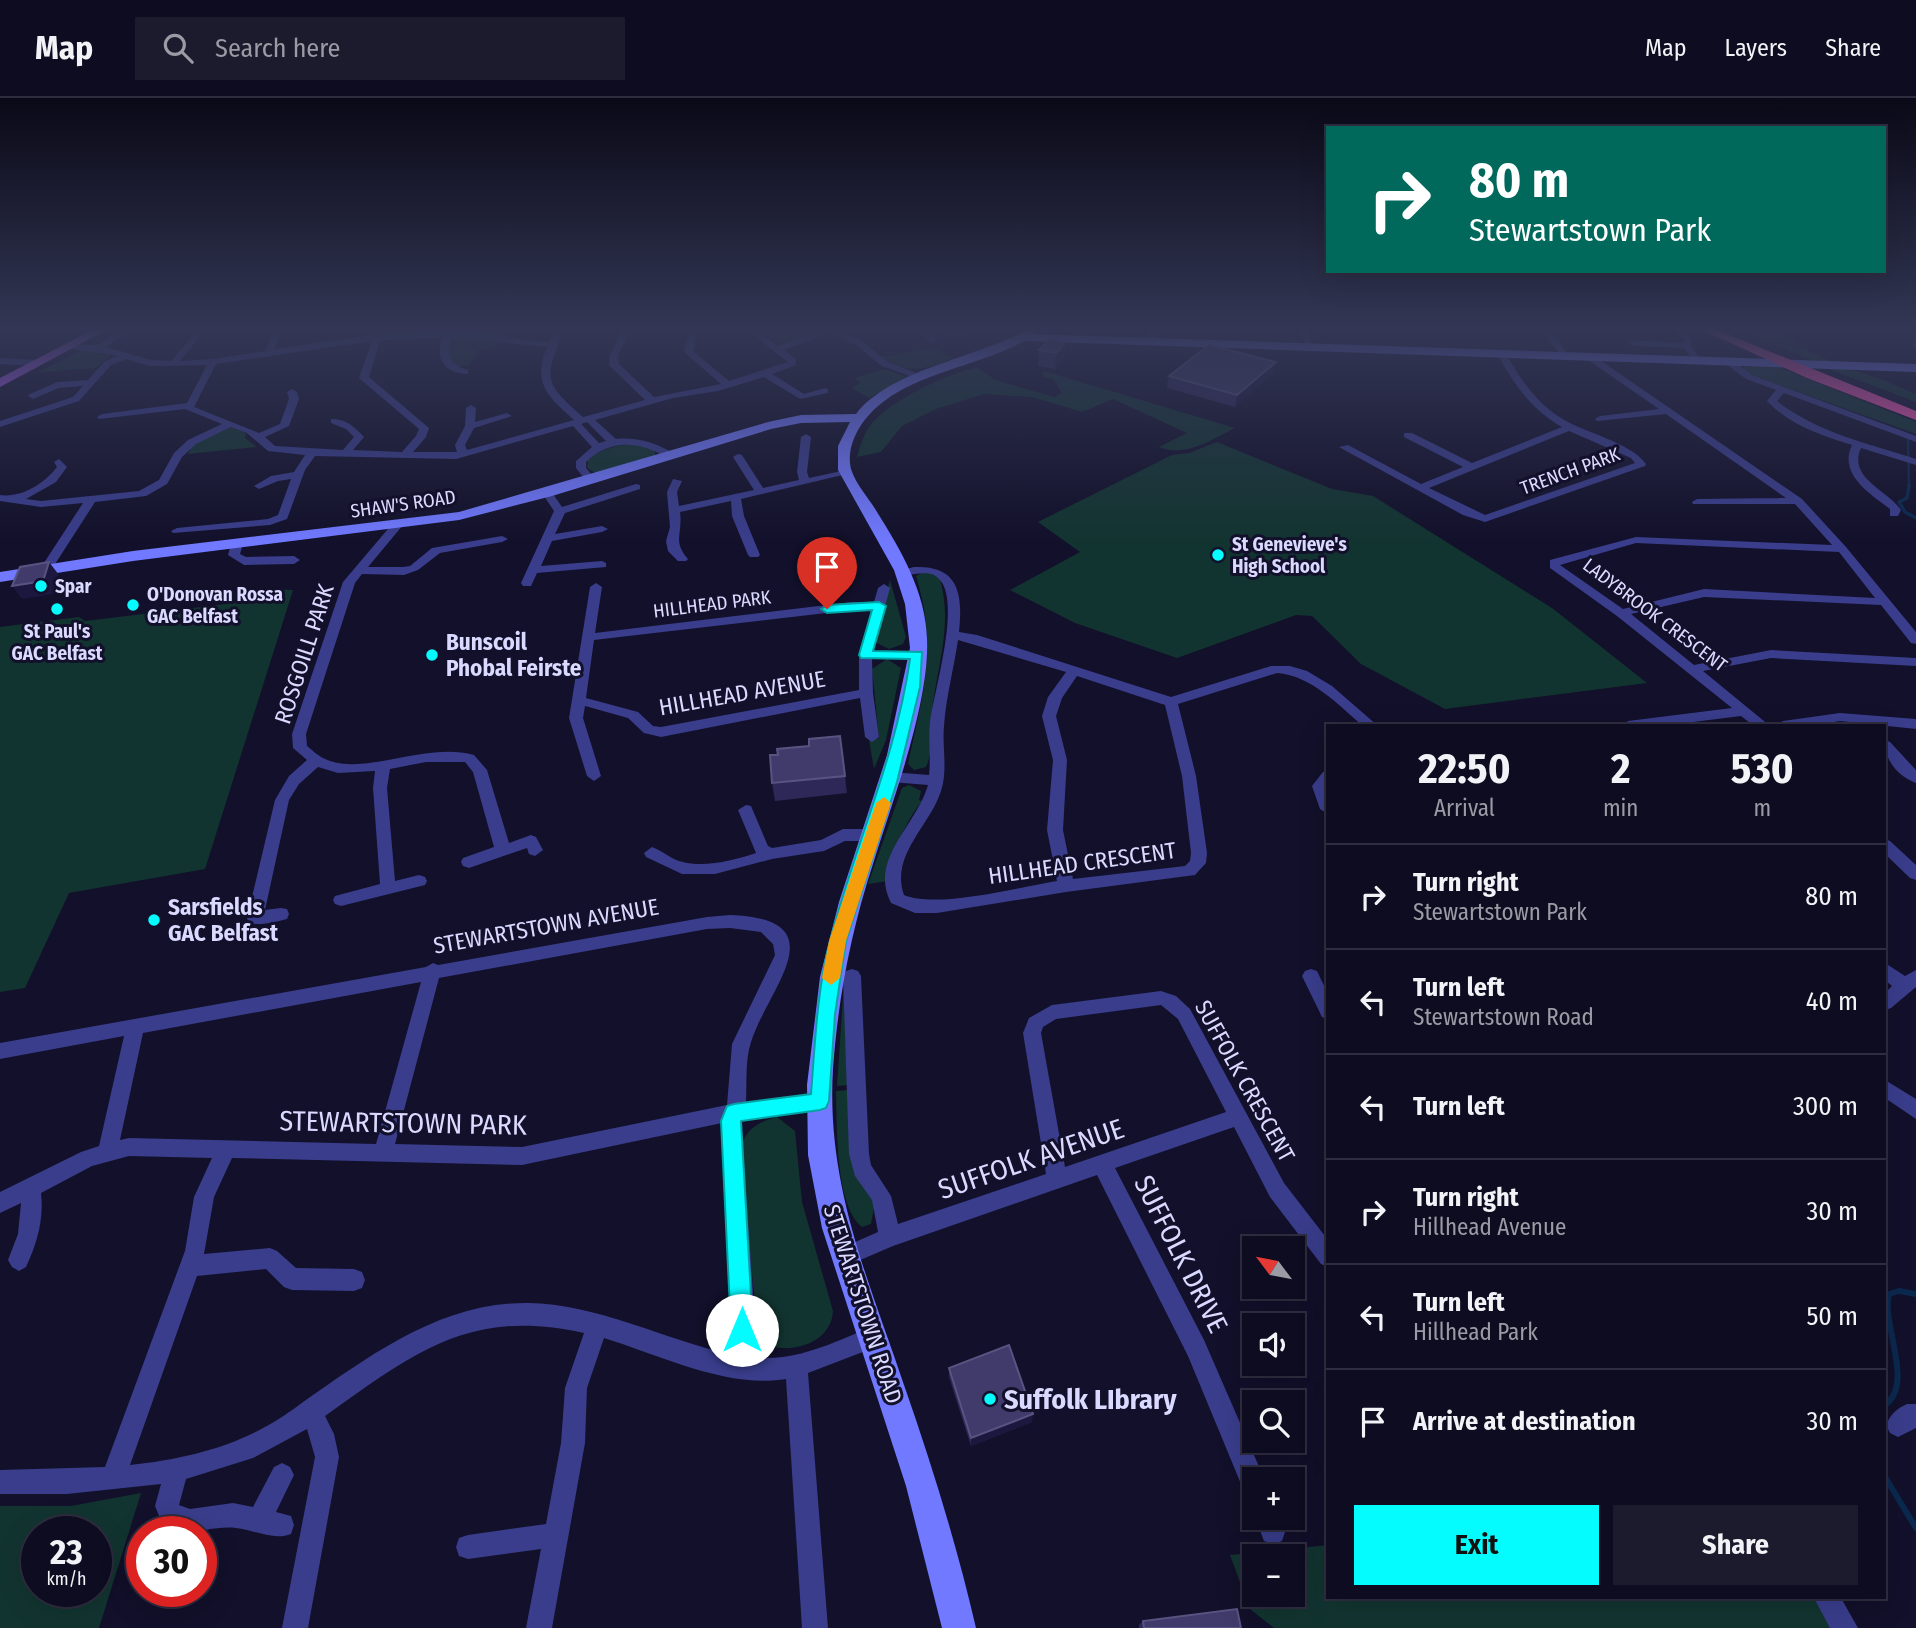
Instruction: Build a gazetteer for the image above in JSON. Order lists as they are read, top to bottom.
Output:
{
  "streets": {
    "street": [
      "TRENCH PARK",
      "SHAW'S ROAD",
      "HILLHEAD PARK",
      "LADYBROOK CRESCENT",
      "ROSGOILL PARK",
      "HILLHEAD AVENUE",
      "HILLHEAD CRESCENT",
      "STEWARTSTOWN AVENUE",
      "SUFFOLK CRESCENT",
      "STEWARTSTOWN PARK",
      "SUFFOLK AVENUE",
      "SUFFOLK DRIVE",
      "STEWARTSTOWN ROAD"
    ]
  },
  "crossings": [
    ["SHAW'S ROAD", "ROSGOILL PARK"],
    ["HILLHEAD CRESCENT", "STEWARTSTOWN ROAD"],
    ["STEWARTSTOWN AVENUE", "STEWARTSTOWN PARK"],
    ["SUFFOLK CRESCENT", "SUFFOLK AVENUE"],
    ["STEWARTSTOWN PARK", "STEWARTSTOWN ROAD"],
    ["SUFFOLK AVENUE", "SUFFOLK DRIVE"],
    ["SUFFOLK AVENUE", "STEWARTSTOWN ROAD"]
  ],
  "places": [
    "St Genevieve's High School",
    "Spar",
    "O'Donovan Rossa GAC Belfast",
    "St Paul's GAC Belfast",
    "Bunscoil Phobal Feirste",
    "Sarsfields GAC Belfast",
    "Suffolk LIbrary"
  ],
  "north": "top left",
  "page": {
    "header": "Map",
    "search": "Search here",
    "nav": ["Map", "Layers", "Share"],
    "turn": ["80 m", "Stewartstown Park"],
    "eta": [
      "22:50",
      "Arrival",
      "2",
      "min",
      "530",
      "m"
    ],
    "list": [
      {
        "name": "Turn right",
        "note": "Stewartstown Park",
        "value": "80 m"
      },
      {
        "name": "Turn left",
        "note": "Stewartstown Road",
        "value": "40 m"
      },
      {
        "name": "Turn left",
        "value": "300 m"
      },
      {
        "name": "Turn right",
        "note": "Hillhead Avenue",
        "value": "30 m"
      },
      {
        "name": "Turn left",
        "note": "Hillhead Park",
        "value": "50 m"
      },
      {
        "name": "Arrive at destination",
        "value": "30 m"
      }
    ],
    "map_buttons": ["+", "−"],
    "buttons": ["Exit", "Share"],
    "speed": "23 km/h",
    "limit": "30"
  }
}
